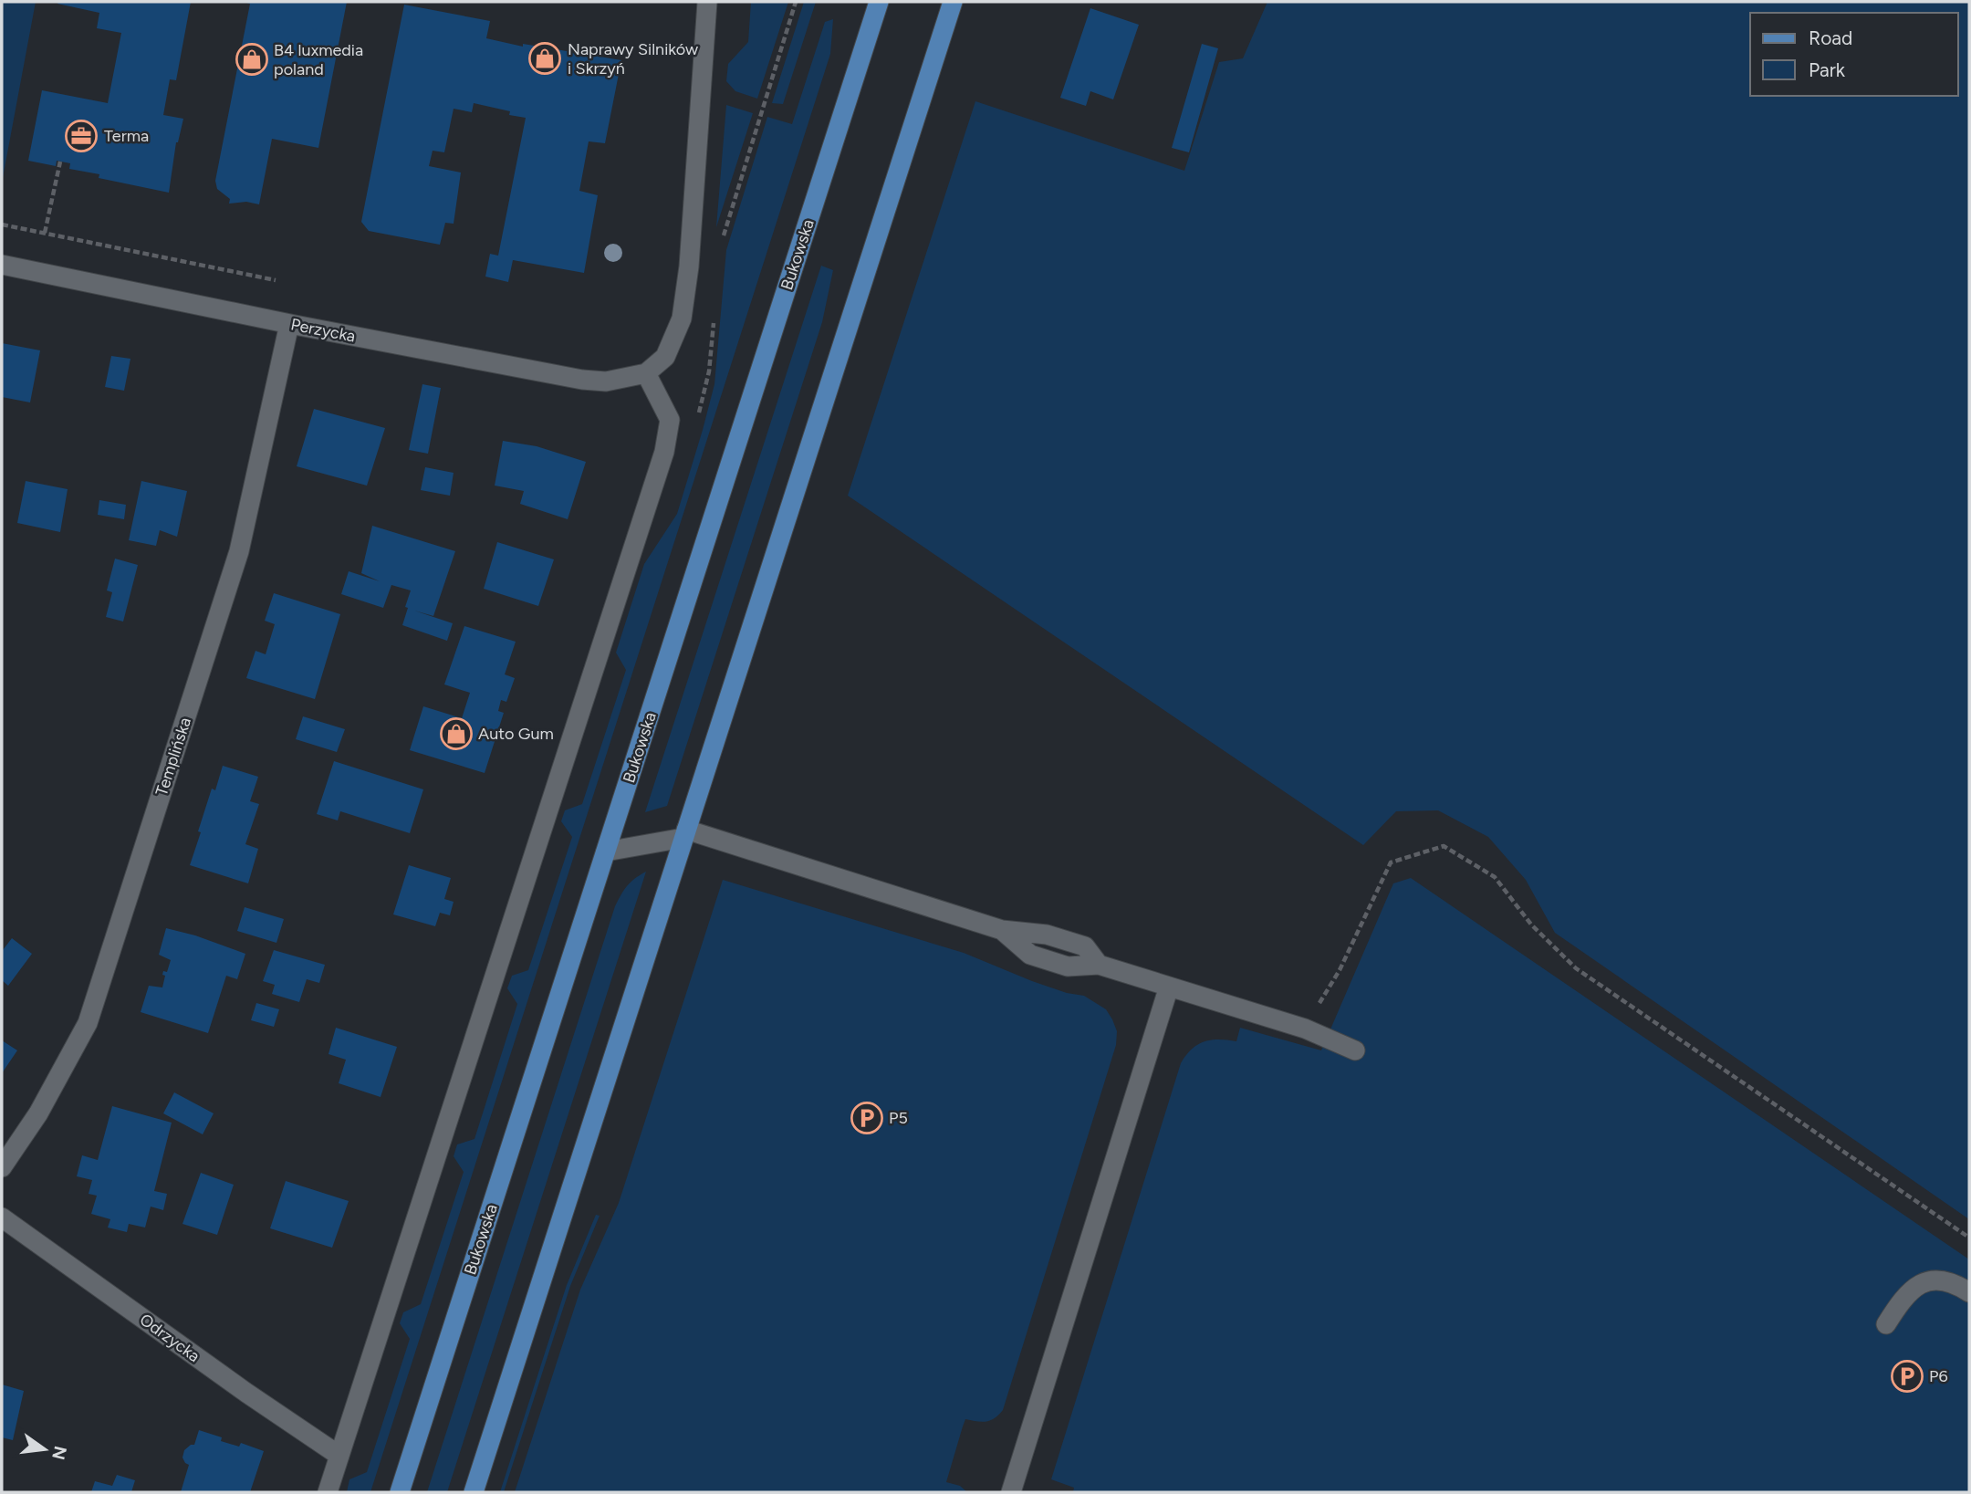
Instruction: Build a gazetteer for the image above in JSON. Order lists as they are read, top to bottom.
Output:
{
  "streets": {
    "main road": ["Bukowska"],
    "street": ["Perzycka", "Templińska", "Odrzycka"]
  },
  "crossings": [
    ["Perzycka", "Templińska"]
  ],
  "places": {
    "shop": ["Naprawy Silników i Skrzyń", "B4 luxmedia poland", "Auto Gum"],
    "office": ["Terma"],
    "parking": ["P5", "P6"]
  },
  "legend": ["Road", "Park"],
  "north": "right"
}
